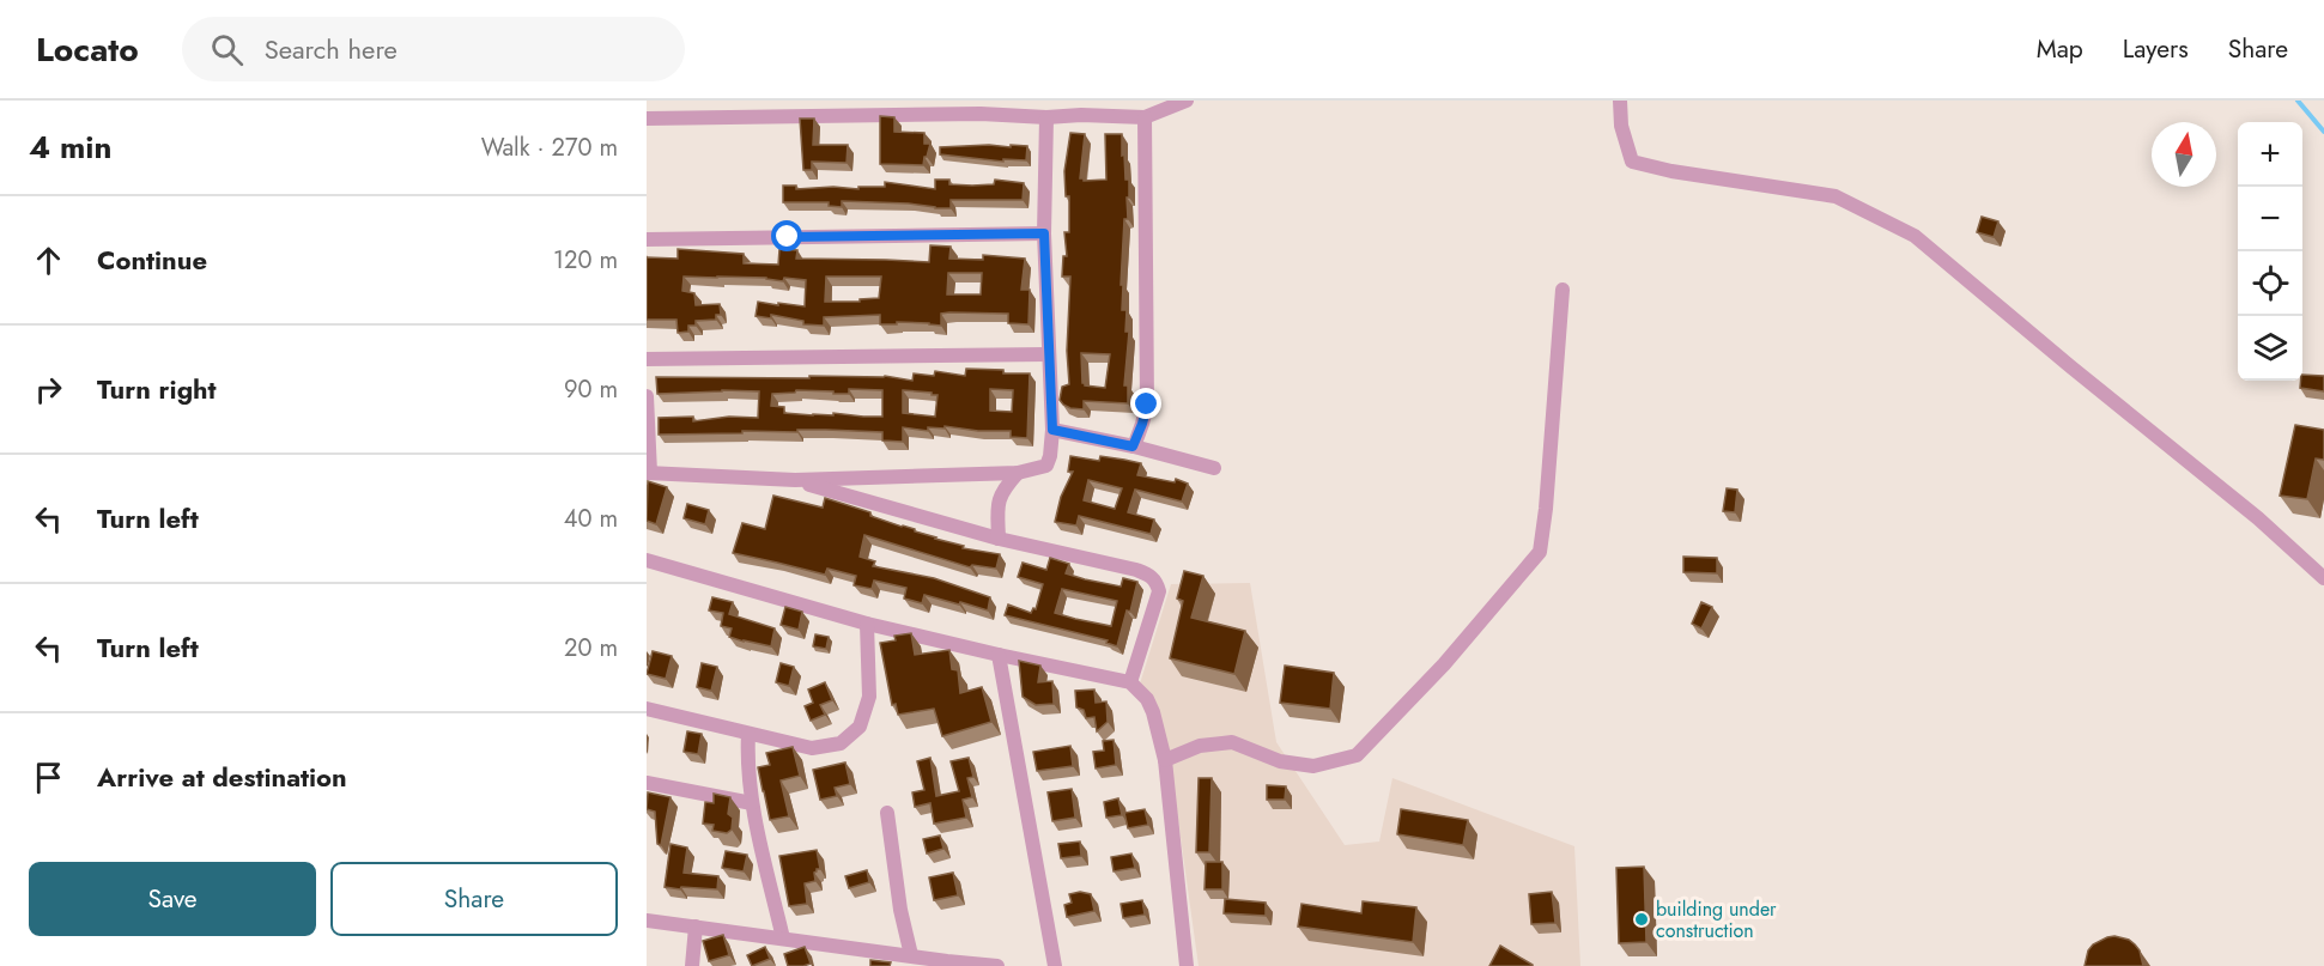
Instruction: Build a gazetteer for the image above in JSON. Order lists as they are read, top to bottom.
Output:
{
  "places": ["building under construction"],
  "north": "top",
  "page": {
    "header": "Locato",
    "search": "Search here",
    "nav": ["Map", "Layers", "Share"],
    "heading": ["4 min", "Walk · 270 m"],
    "map_buttons": ["+", "−"],
    "list": [
      ["Continue", "120 m"],
      ["Turn right", "90 m"],
      ["Turn left", "40 m"],
      ["Turn left", "20 m"],
      "Arrive at destination"
    ],
    "buttons": ["Save", "Share"]
  }
}
